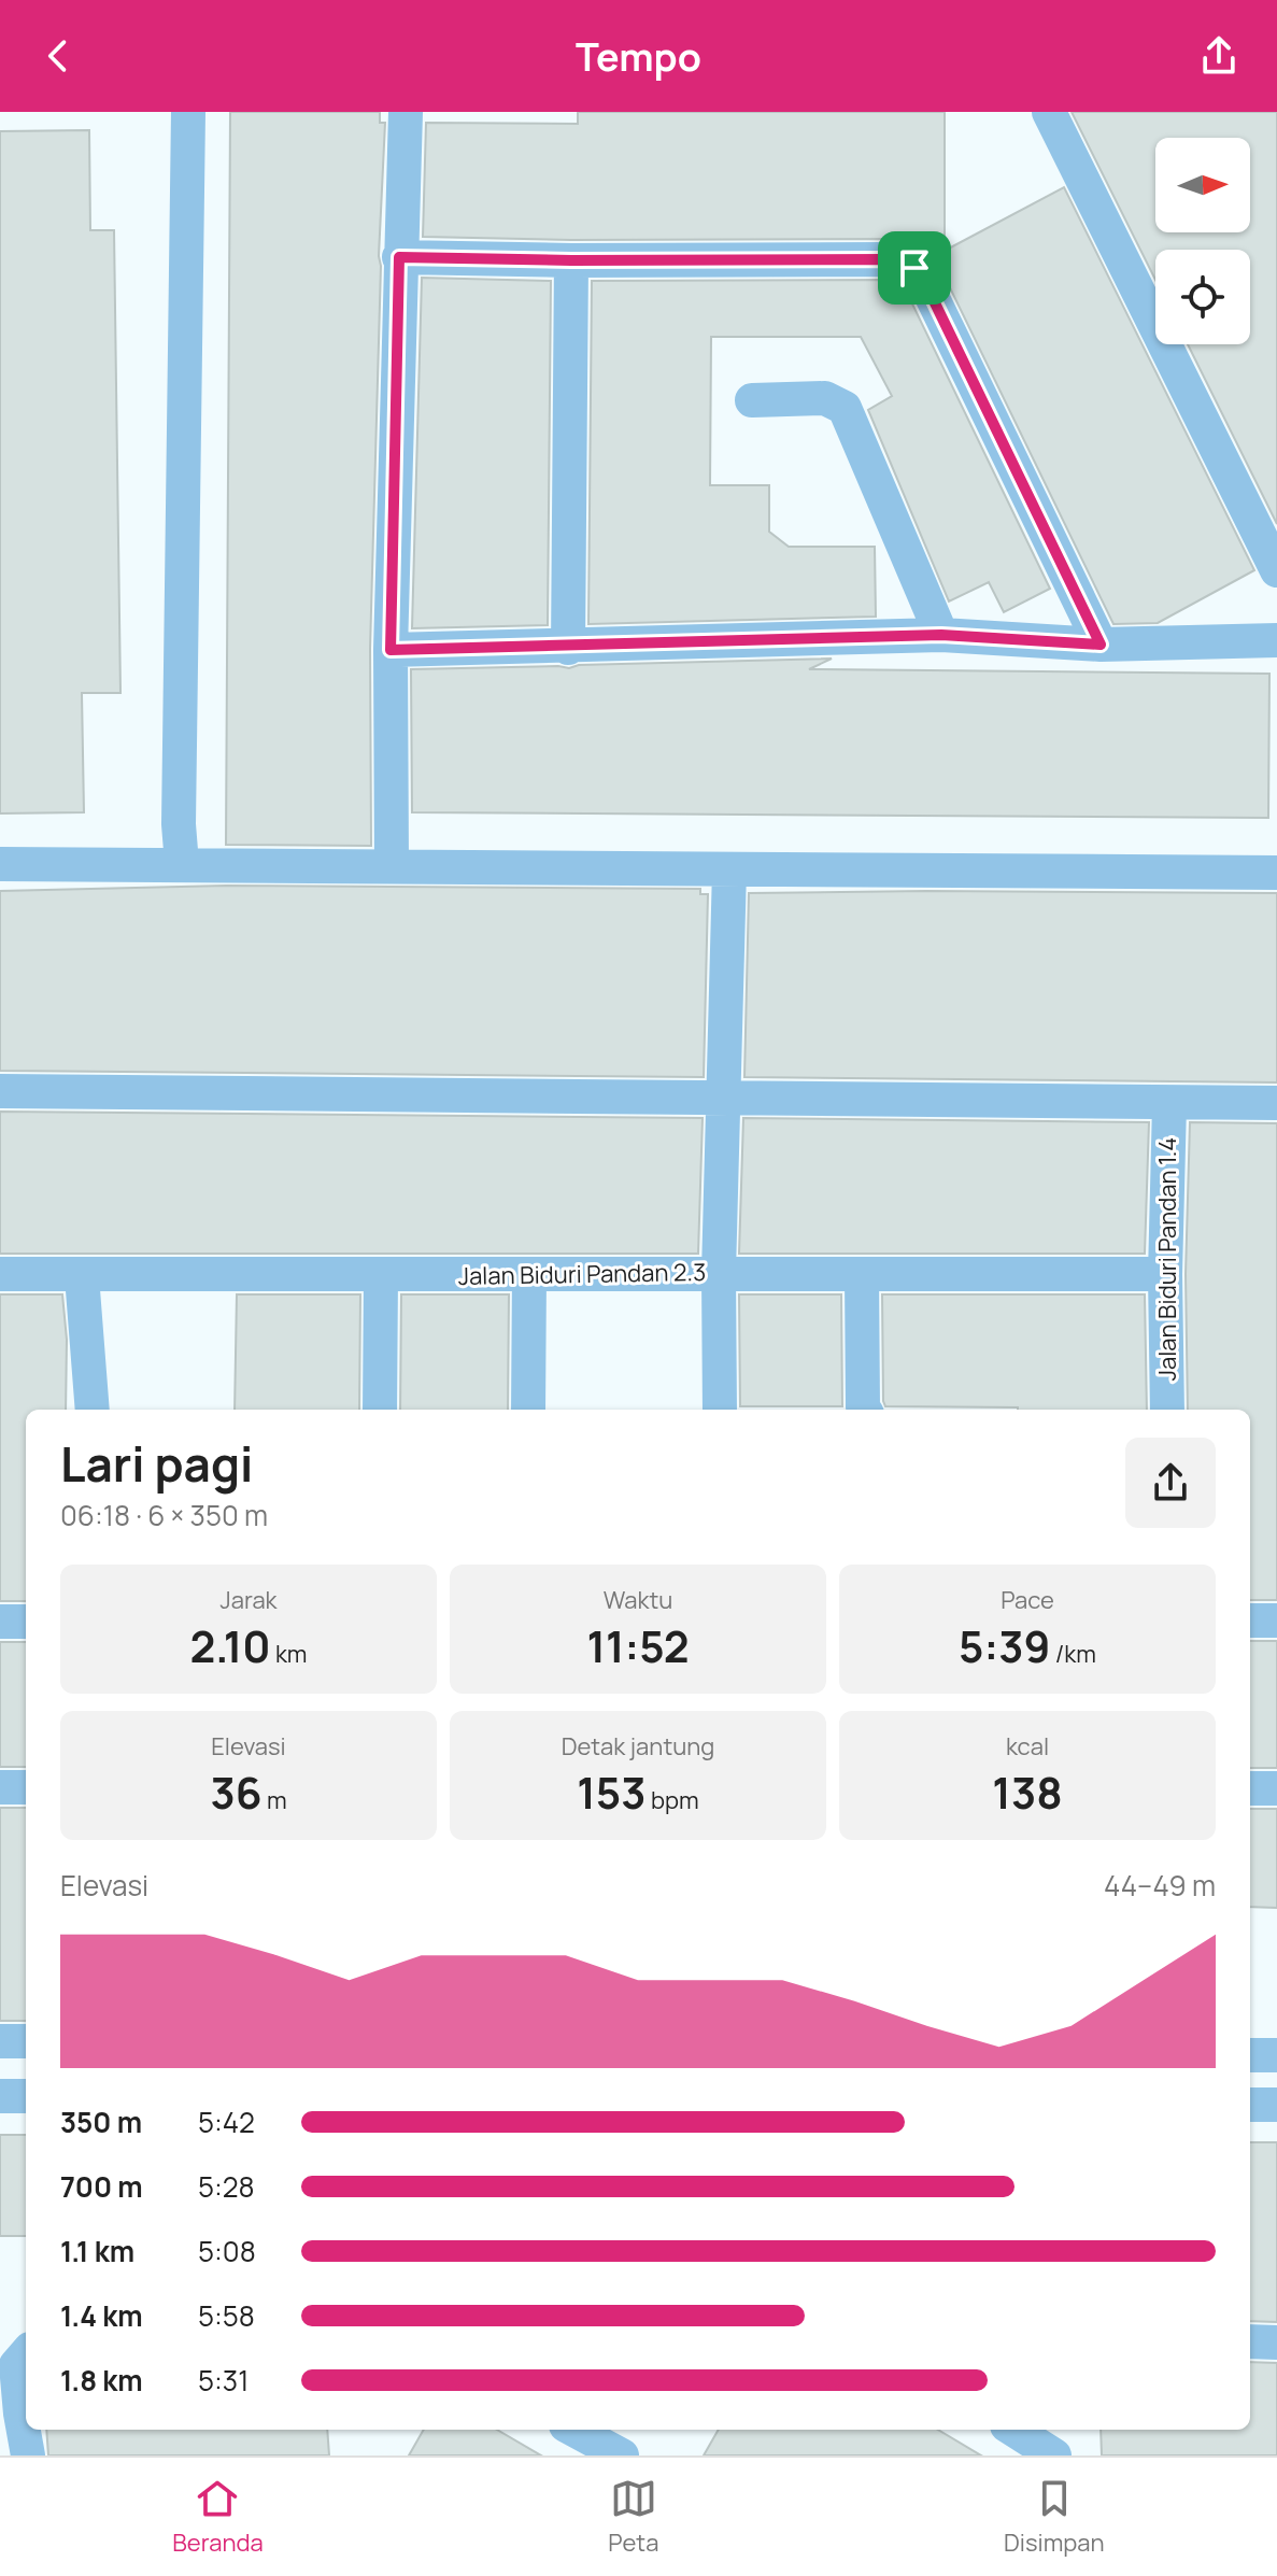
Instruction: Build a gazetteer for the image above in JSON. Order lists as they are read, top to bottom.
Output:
{
  "streets": {
    "street": ["Jalan Biduri Pandan 1.4", "Jalan Biduri Pandan 2.3"]
  },
  "crossings": [
    ["Jalan Biduri Pandan 1.4", "Jalan Biduri Pandan 2.3"]
  ],
  "north": "right",
  "page": {
    "header": "Tempo",
    "heading": ["Lari pagi", "06:18 · 6 × 350 m"],
    "stats": [
      ["Jarak", "2.10 km"],
      ["Waktu", "11:52"],
      ["Pace", "5:39 /km"],
      ["Elevasi", "36 m"],
      ["Detak jantung", "153 bpm"],
      ["kcal", "138"]
    ],
    "chart": ["Elevasi", "44–49 m"],
    "list": [
      {
        "name": "350 m",
        "note": "5:42"
      },
      {
        "name": "700 m",
        "note": "5:28"
      },
      {
        "name": "1.1 km",
        "note": "5:08"
      },
      {
        "name": "1.4 km",
        "note": "5:58"
      },
      {
        "name": "1.8 km",
        "note": "5:31"
      }
    ],
    "tabs": ["Beranda", "Peta", "Disimpan"]
  }
}
